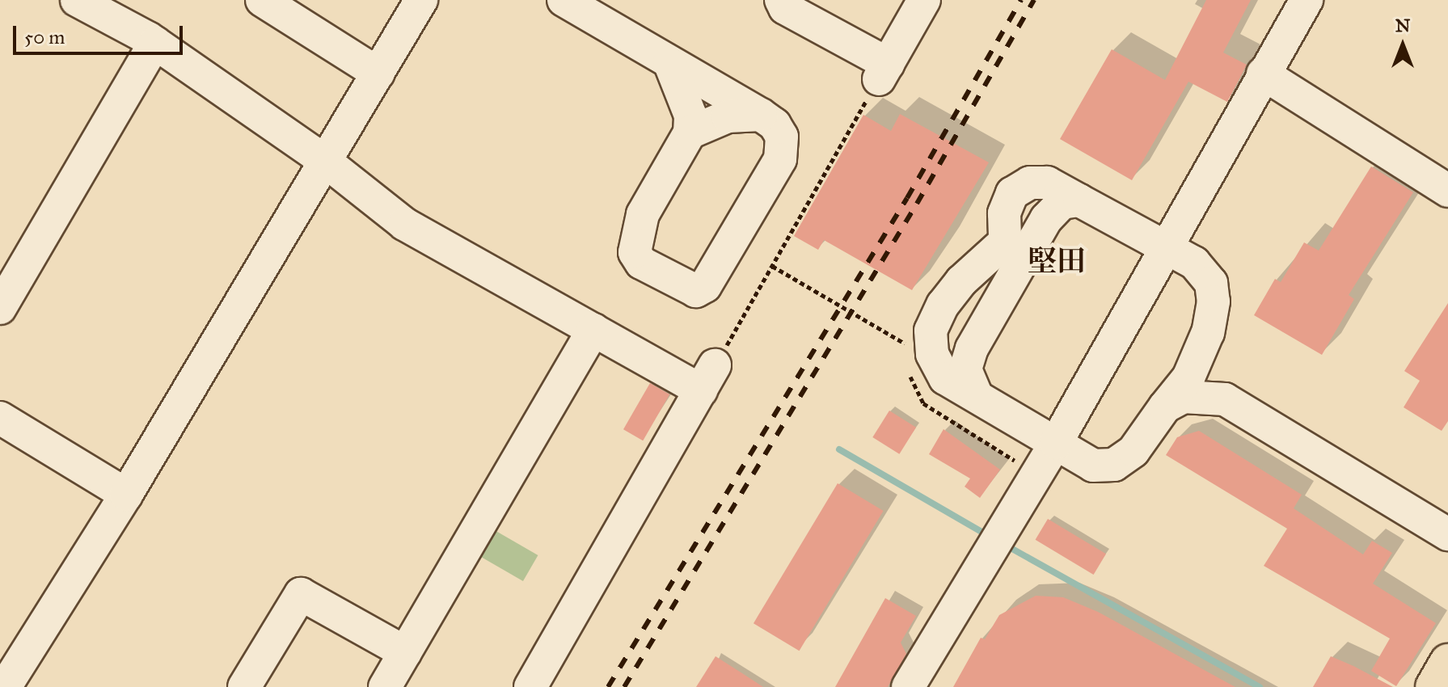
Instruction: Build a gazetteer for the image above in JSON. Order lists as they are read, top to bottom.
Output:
{
  "districts": ["堅田"],
  "scale_bar": "50 m",
  "north": "top"
}
